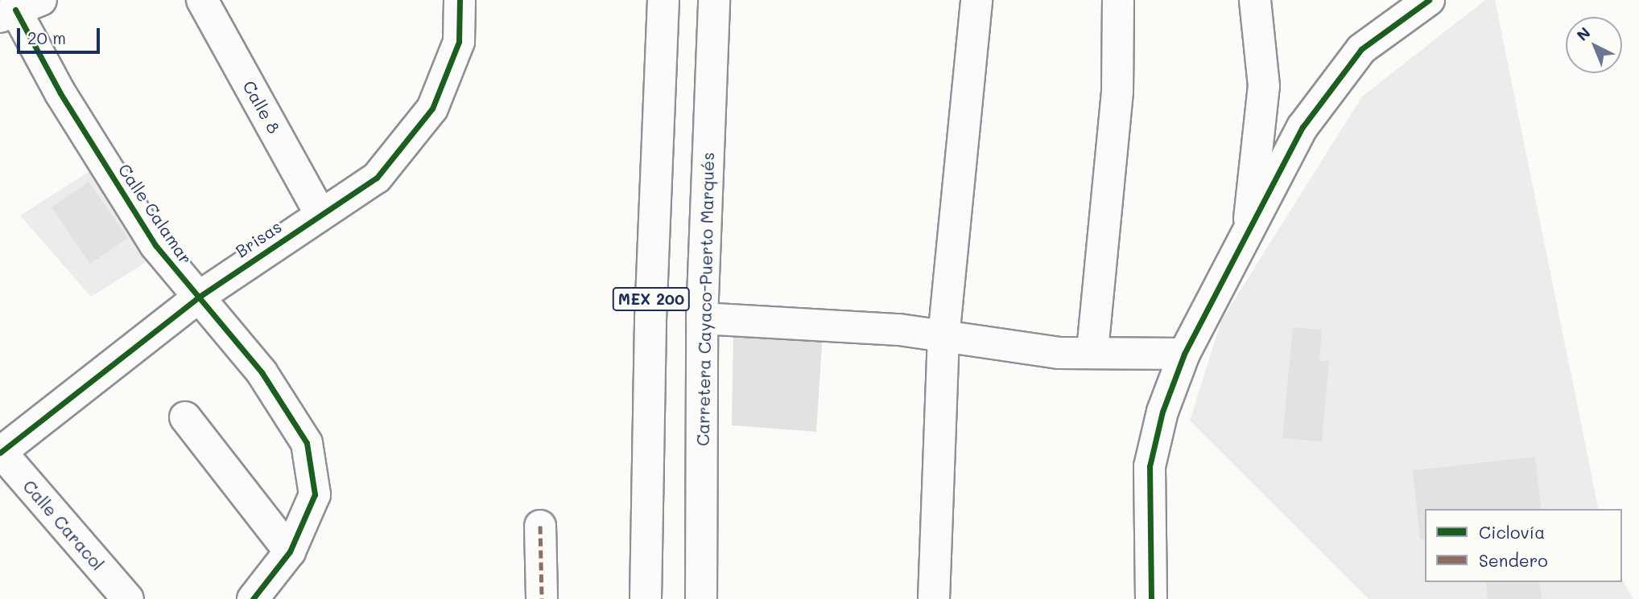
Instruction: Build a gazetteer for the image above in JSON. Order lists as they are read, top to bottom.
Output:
{
  "streets": {
    "street": [
      "Calle 8",
      "Calle Calamar",
      "Brisas",
      "MEX 200",
      "Carretera Cayaco-Puerto Marqués",
      "Calle Caracol"
    ]
  },
  "crossings": [
    ["Calle 8", "Brisas"],
    ["Calle Calamar", "Brisas"],
    ["Brisas", "Calle Caracol"]
  ],
  "legend": ["Ciclovía", "Sendero"],
  "scale_bar": "20 m",
  "north": "top left"
}
